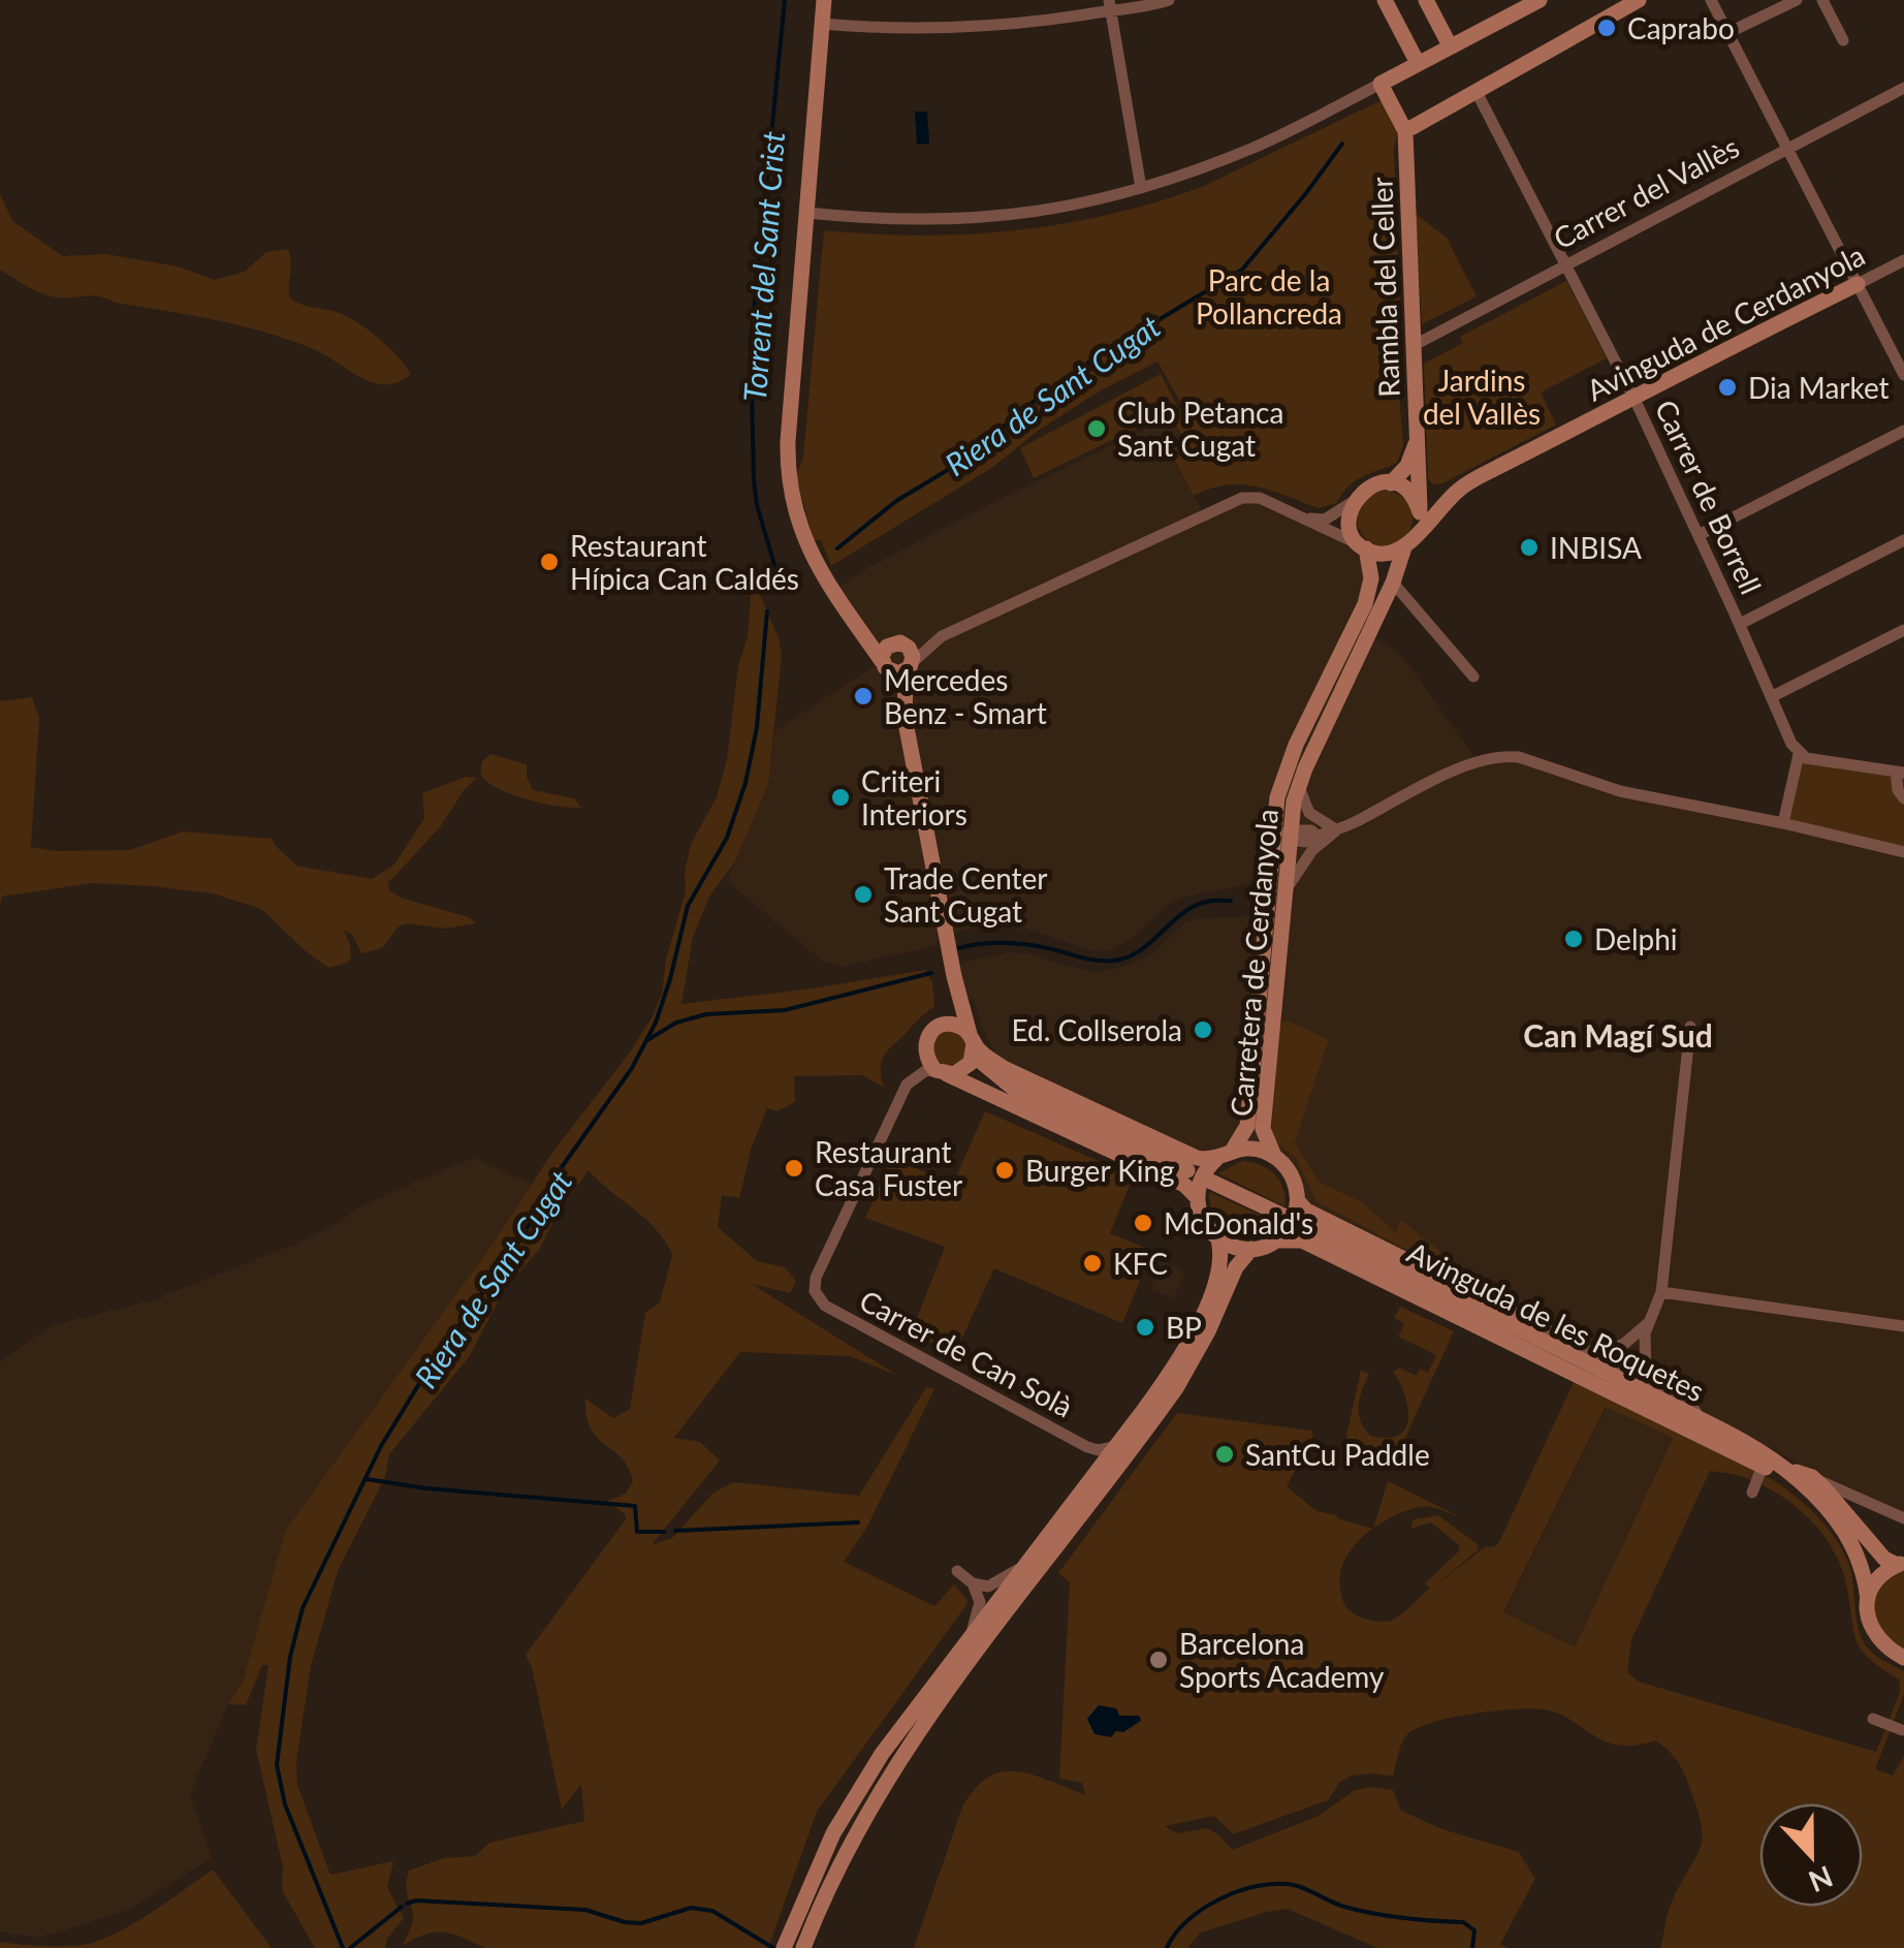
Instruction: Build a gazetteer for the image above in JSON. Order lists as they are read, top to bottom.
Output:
{
  "streets": {
    "main road": [
      "Rambla del Celler",
      "Avinguda de Cerdanyola",
      "Carretera de Cerdanyola",
      "Avinguda de les Roquetes"
    ],
    "street": ["Carrer del Vallès", "Carrer de Borrell", "Carrer de Can Solà"]
  },
  "crossings": [
    ["Carrer del Vallès", "Rambla del Celler"],
    ["Carrer del Vallès", "Carrer de Borrell"],
    ["Rambla del Celler", "Avinguda de Cerdanyola"],
    ["Rambla del Celler", "Carretera de Cerdanyola"],
    ["Avinguda de Cerdanyola", "Carrer de Borrell"],
    ["Avinguda de Cerdanyola", "Carretera de Cerdanyola"]
  ],
  "districts": ["Can Magí Sud"],
  "water": ["Torrent del Sant Crist", "Riera de Sant Cugat"],
  "parks": ["Parc de la Pollancreda", "Jardins del Vallès"],
  "places": [
    "Caprabo",
    "Dia Market",
    "Club Petanca Sant Cugat",
    "INBISA",
    "Restaurant Hípica Can Caldés",
    "Mercedes Benz - Smart",
    "Criteri Interiors",
    "Trade Center Sant Cugat",
    "Delphi",
    "Ed. Collserola",
    "Restaurant Casa Fuster",
    "Burger King",
    "McDonald's",
    "KFC",
    "BP",
    "SantCu Paddle",
    "Barcelona Sports Academy"
  ],
  "north": "bottom"
}
